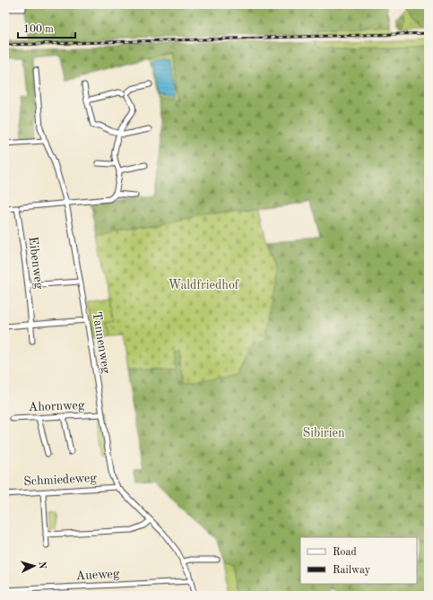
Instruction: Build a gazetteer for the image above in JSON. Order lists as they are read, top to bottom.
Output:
{
  "streets": {
    "street": [
      "Eibenweg",
      "Tannenweg",
      "Ahornweg",
      "Schmiedeweg",
      "Aueweg"
    ]
  },
  "crossings": [
    ["Tannenweg", "Ahornweg"],
    ["Tannenweg", "Schmiedeweg"],
    ["Tannenweg", "Aueweg"]
  ],
  "parks": ["Waldfriedhof", "Sibirien"],
  "legend": ["Road", "Railway"],
  "scale_bar": "100 m",
  "north": "right"
}
